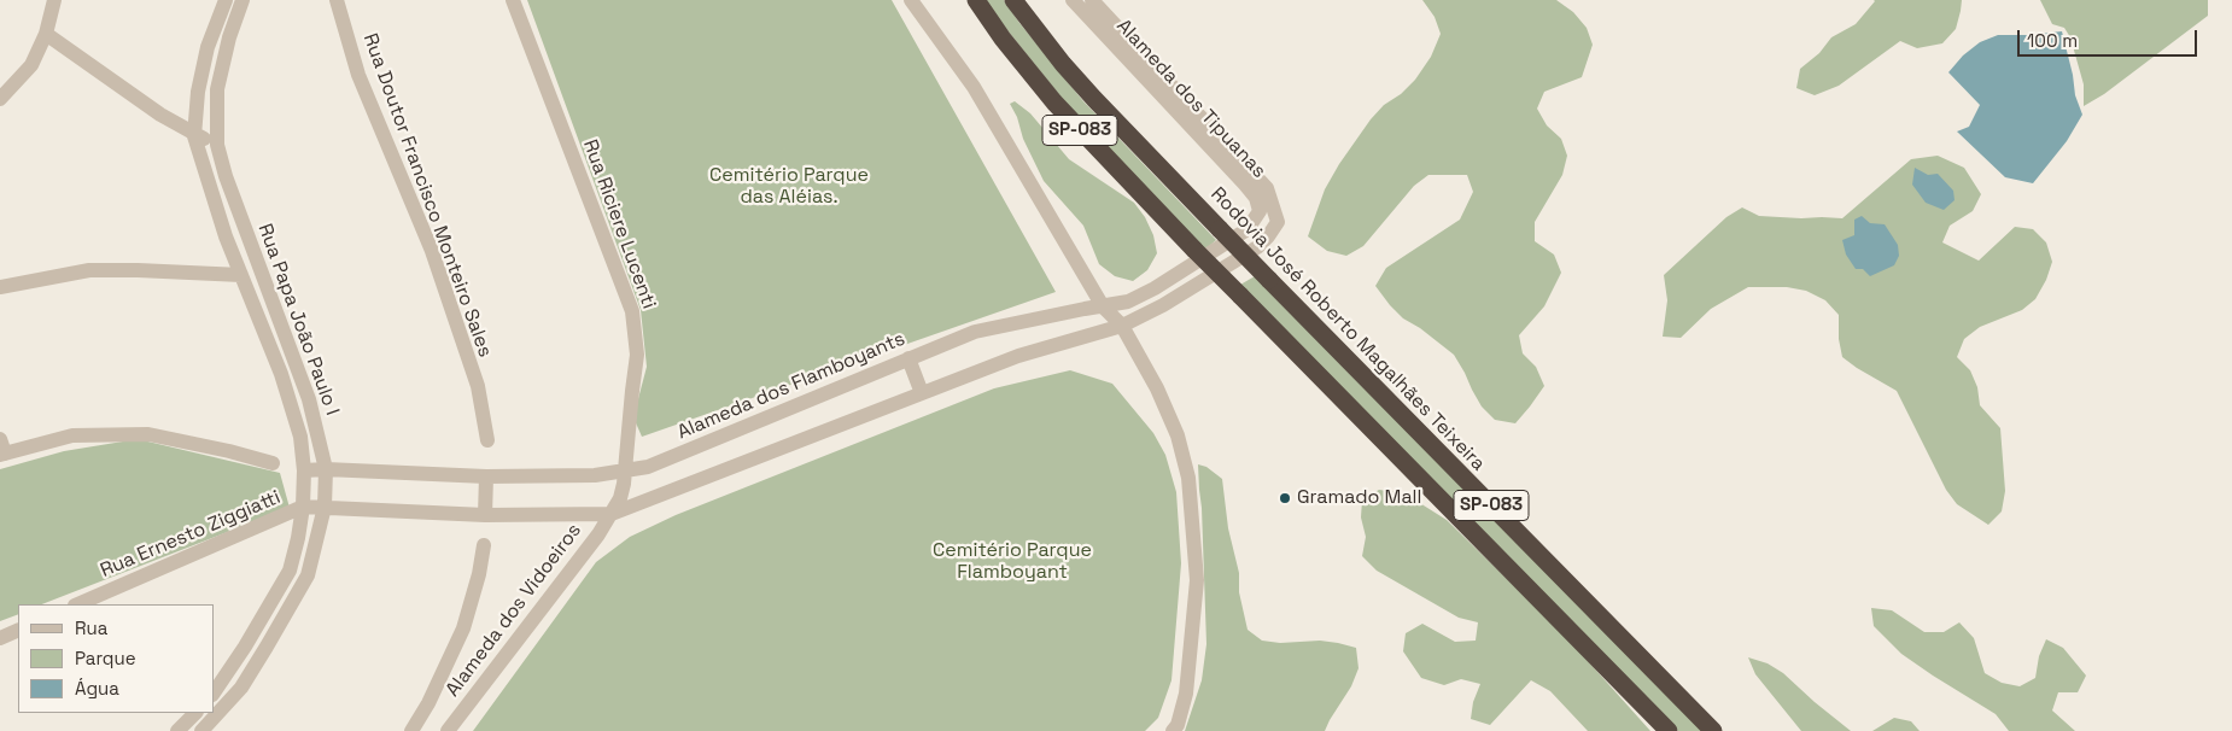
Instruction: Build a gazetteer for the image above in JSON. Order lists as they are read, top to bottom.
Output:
{
  "streets": {
    "highway": ["SP-083", "Rodovia José Roberto Magalhães Teixeira"],
    "street": [
      "Alameda dos Tipuanas",
      "Rua Doutor Francisco Monteiro Sales",
      "Rua Riciere Lucenti",
      "Rua Papa João Paulo I",
      "Alameda dos Flamboyants",
      "Rua Ernesto Ziggiatti",
      "Alameda dos Vidoeiros"
    ]
  },
  "crossings": [
    ["Alameda dos Tipuanas", "Alameda dos Flamboyants"],
    ["Rua Riciere Lucenti", "Alameda dos Flamboyants"],
    ["Rua Riciere Lucenti", "Alameda dos Vidoeiros"],
    ["Rua Papa João Paulo I", "Alameda dos Flamboyants"],
    ["Rua Papa João Paulo I", "Rua Ernesto Ziggiatti"]
  ],
  "parks": ["Cemitério Parque das Aléias.", "Cemitério Parque Flamboyant"],
  "places": ["Gramado Mall"],
  "legend": ["Rua", "Parque", "Água"],
  "scale_bar": "100 m"
}
